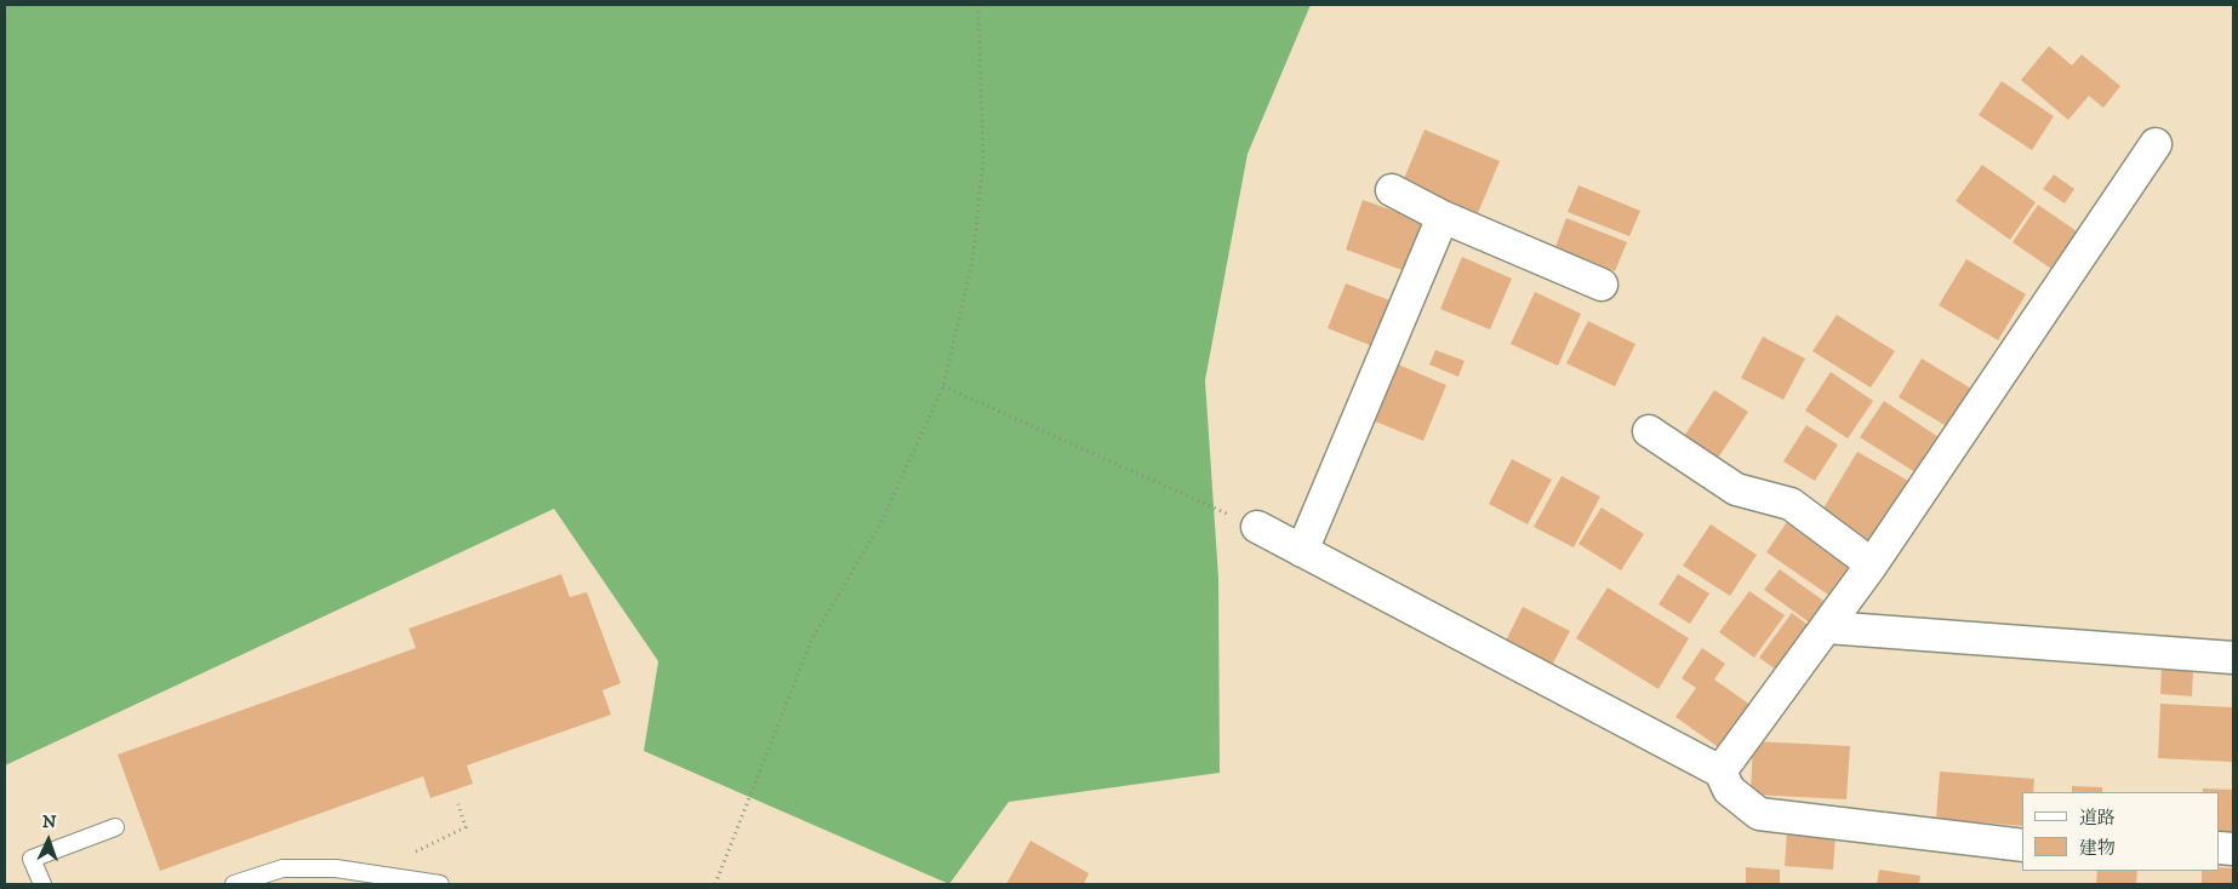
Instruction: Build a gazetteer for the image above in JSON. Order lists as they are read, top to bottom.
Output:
{
  "legend": ["道路", "建物"],
  "north": "top"
}
